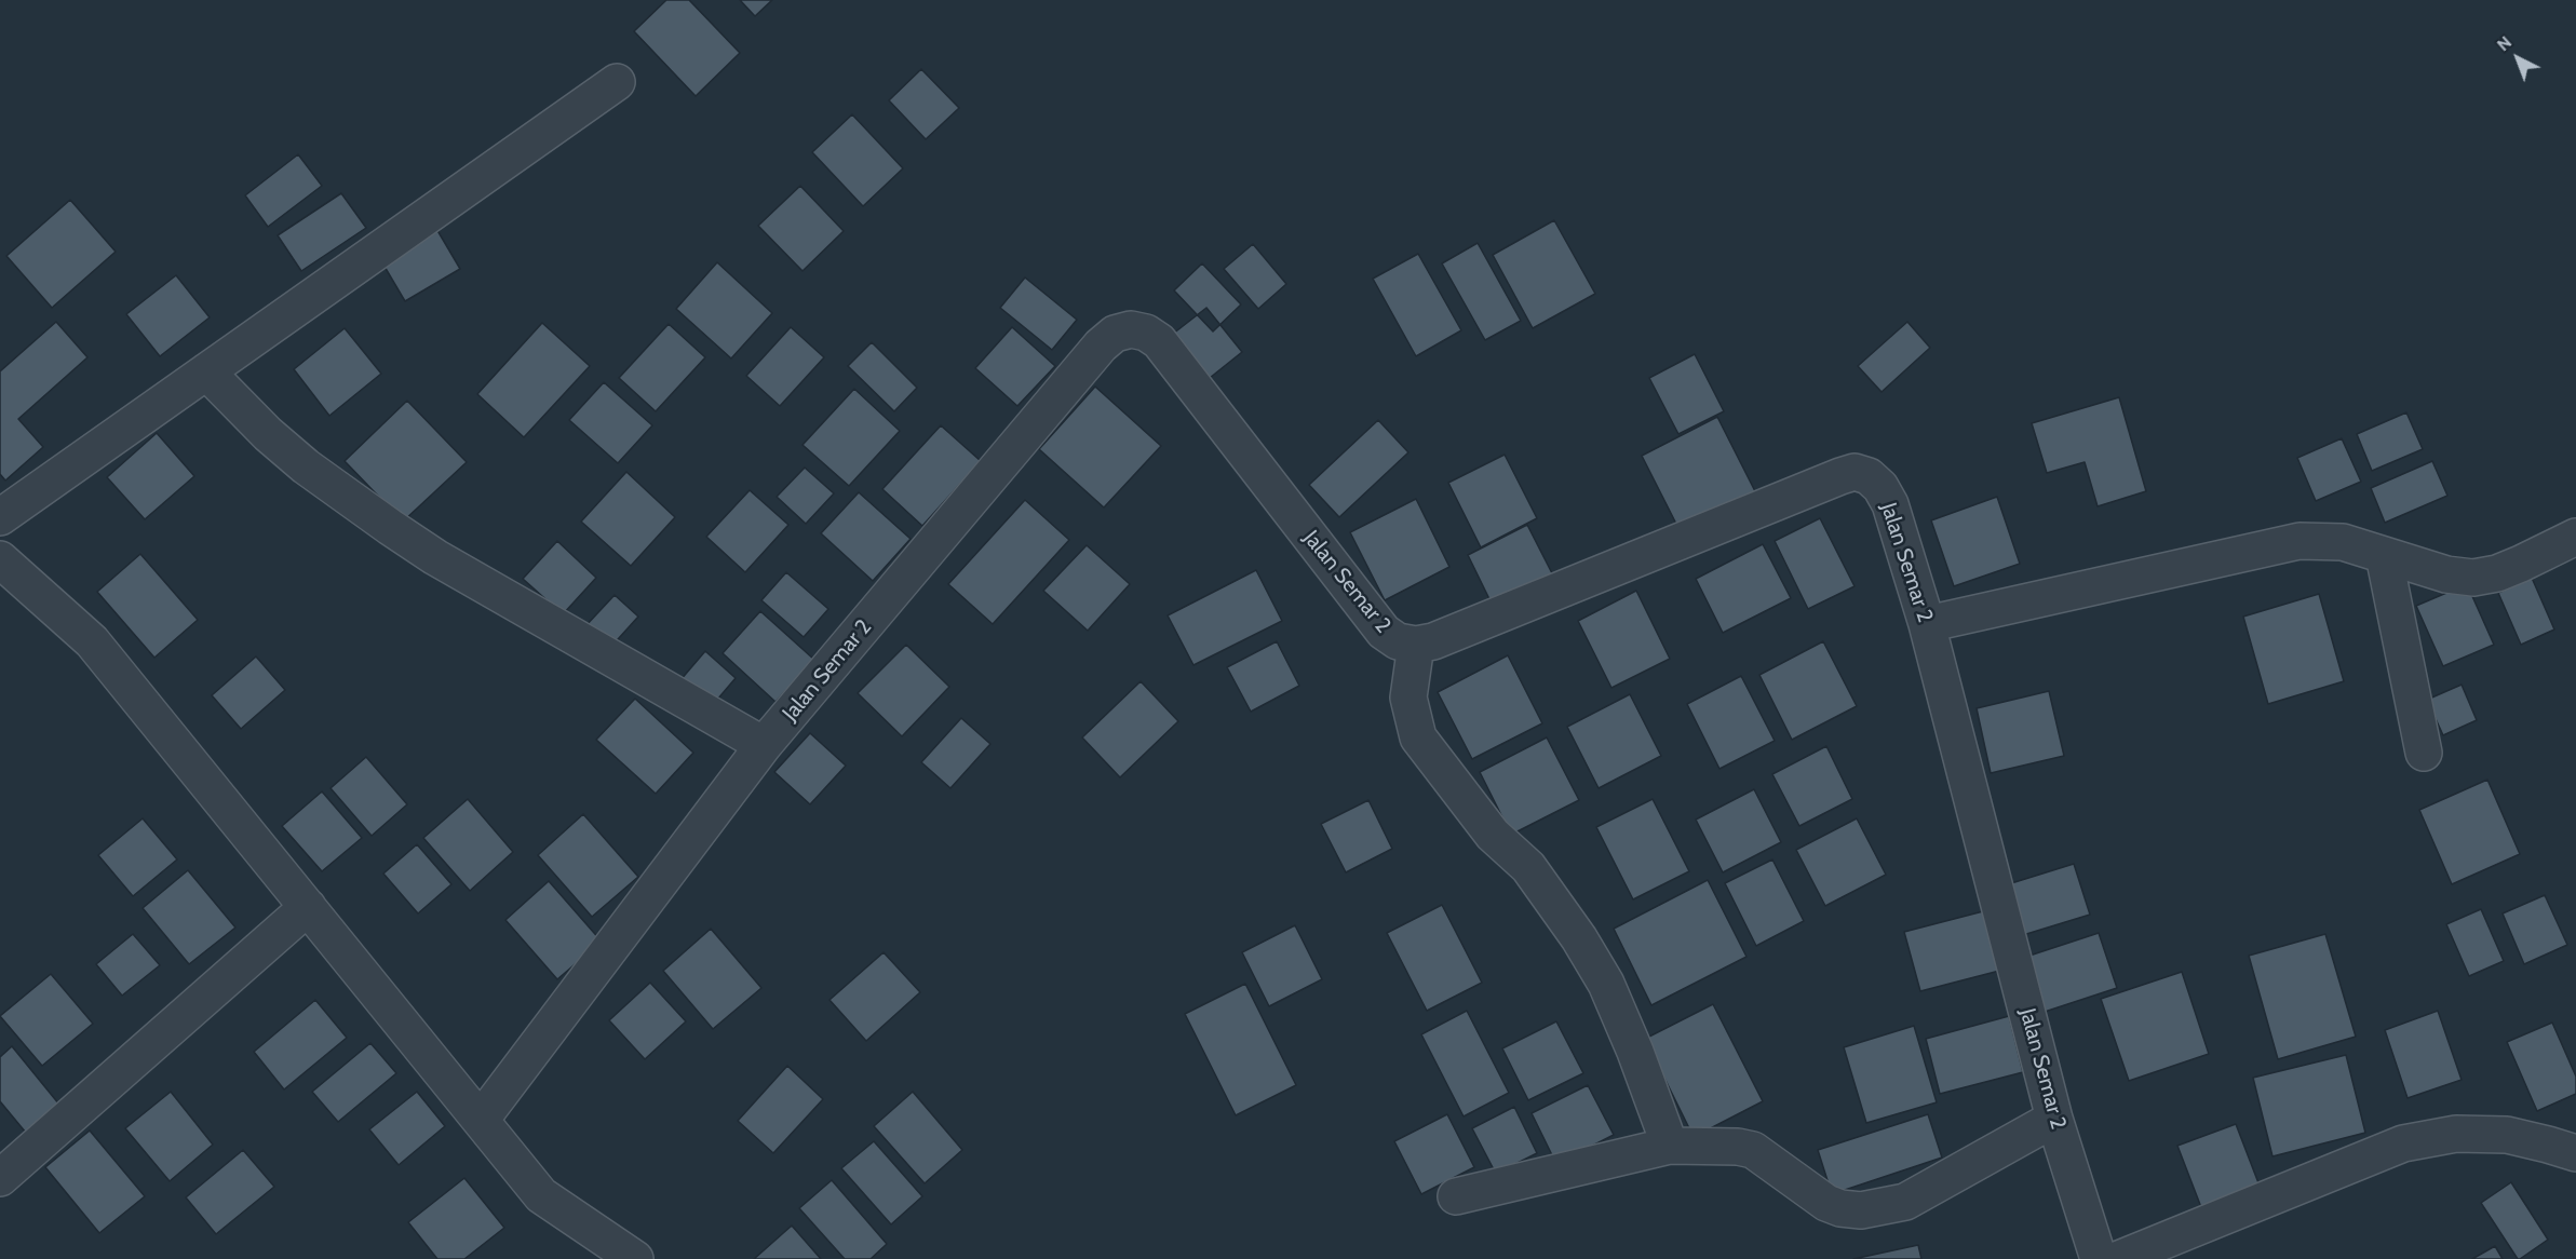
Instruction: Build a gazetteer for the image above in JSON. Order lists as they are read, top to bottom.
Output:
{
  "streets": {
    "street": ["Jalan Semar 2"]
  },
  "north": "top left"
}
